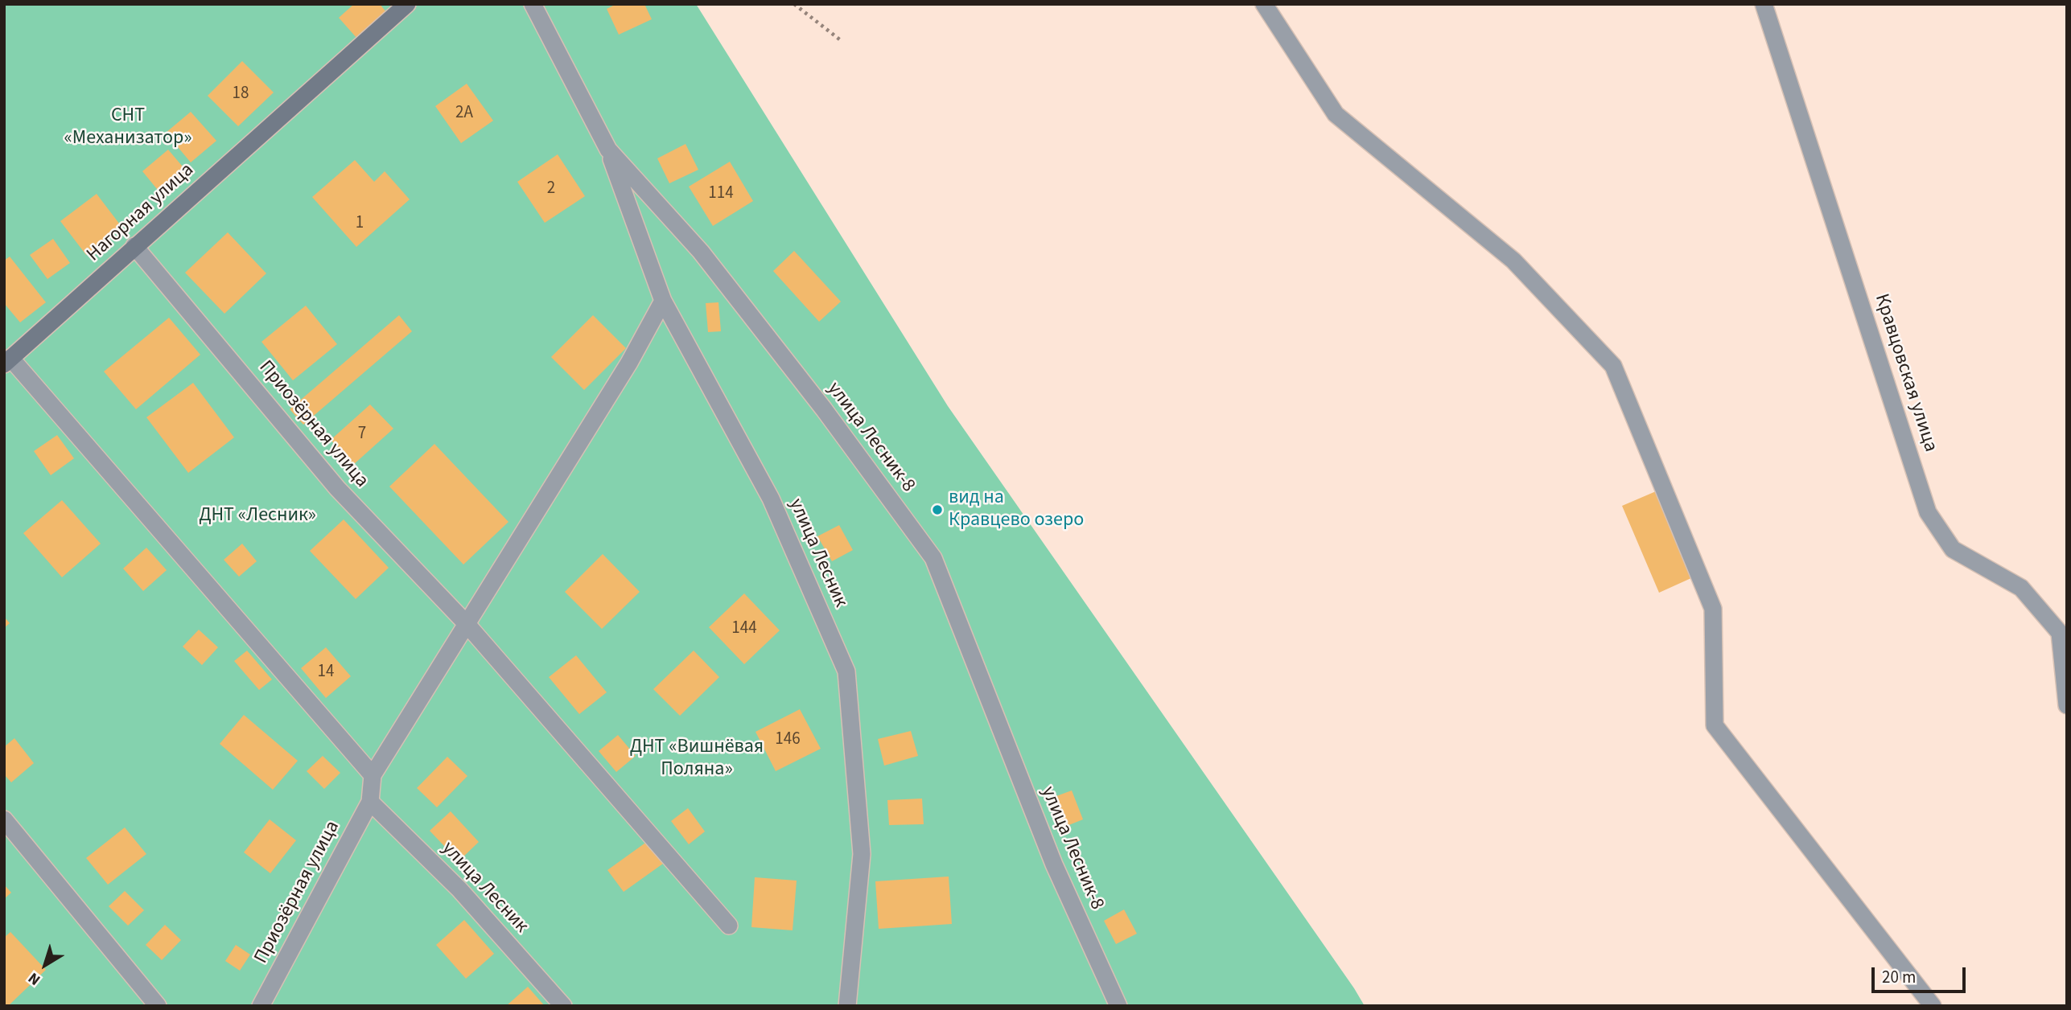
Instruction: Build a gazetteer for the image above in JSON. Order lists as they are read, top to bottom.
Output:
{
  "streets": {
    "street": [
      "Нагорная улица",
      "Кравцовская улица",
      "Приозёрная улица",
      "улица Лесник-8",
      "улица Лесник"
    ]
  },
  "crossings": [
    ["Нагорная улица", "Приозёрная улица"],
    ["Приозёрная улица", "улица Лесник"],
    ["улица Лесник-8", "улица Лесник"]
  ],
  "parks": ["СНТ «Механизатор»", "ДНТ «Лесник»", "ДНТ «Вишнёвая Поляна»"],
  "places": ["вид на Кравцево озеро"],
  "house_numbers": [
    "18",
    "2А",
    "2",
    "114",
    "1",
    "7",
    "144",
    "14",
    "146"
  ],
  "scale_bar": "20 m",
  "north": "bottom left"
}
